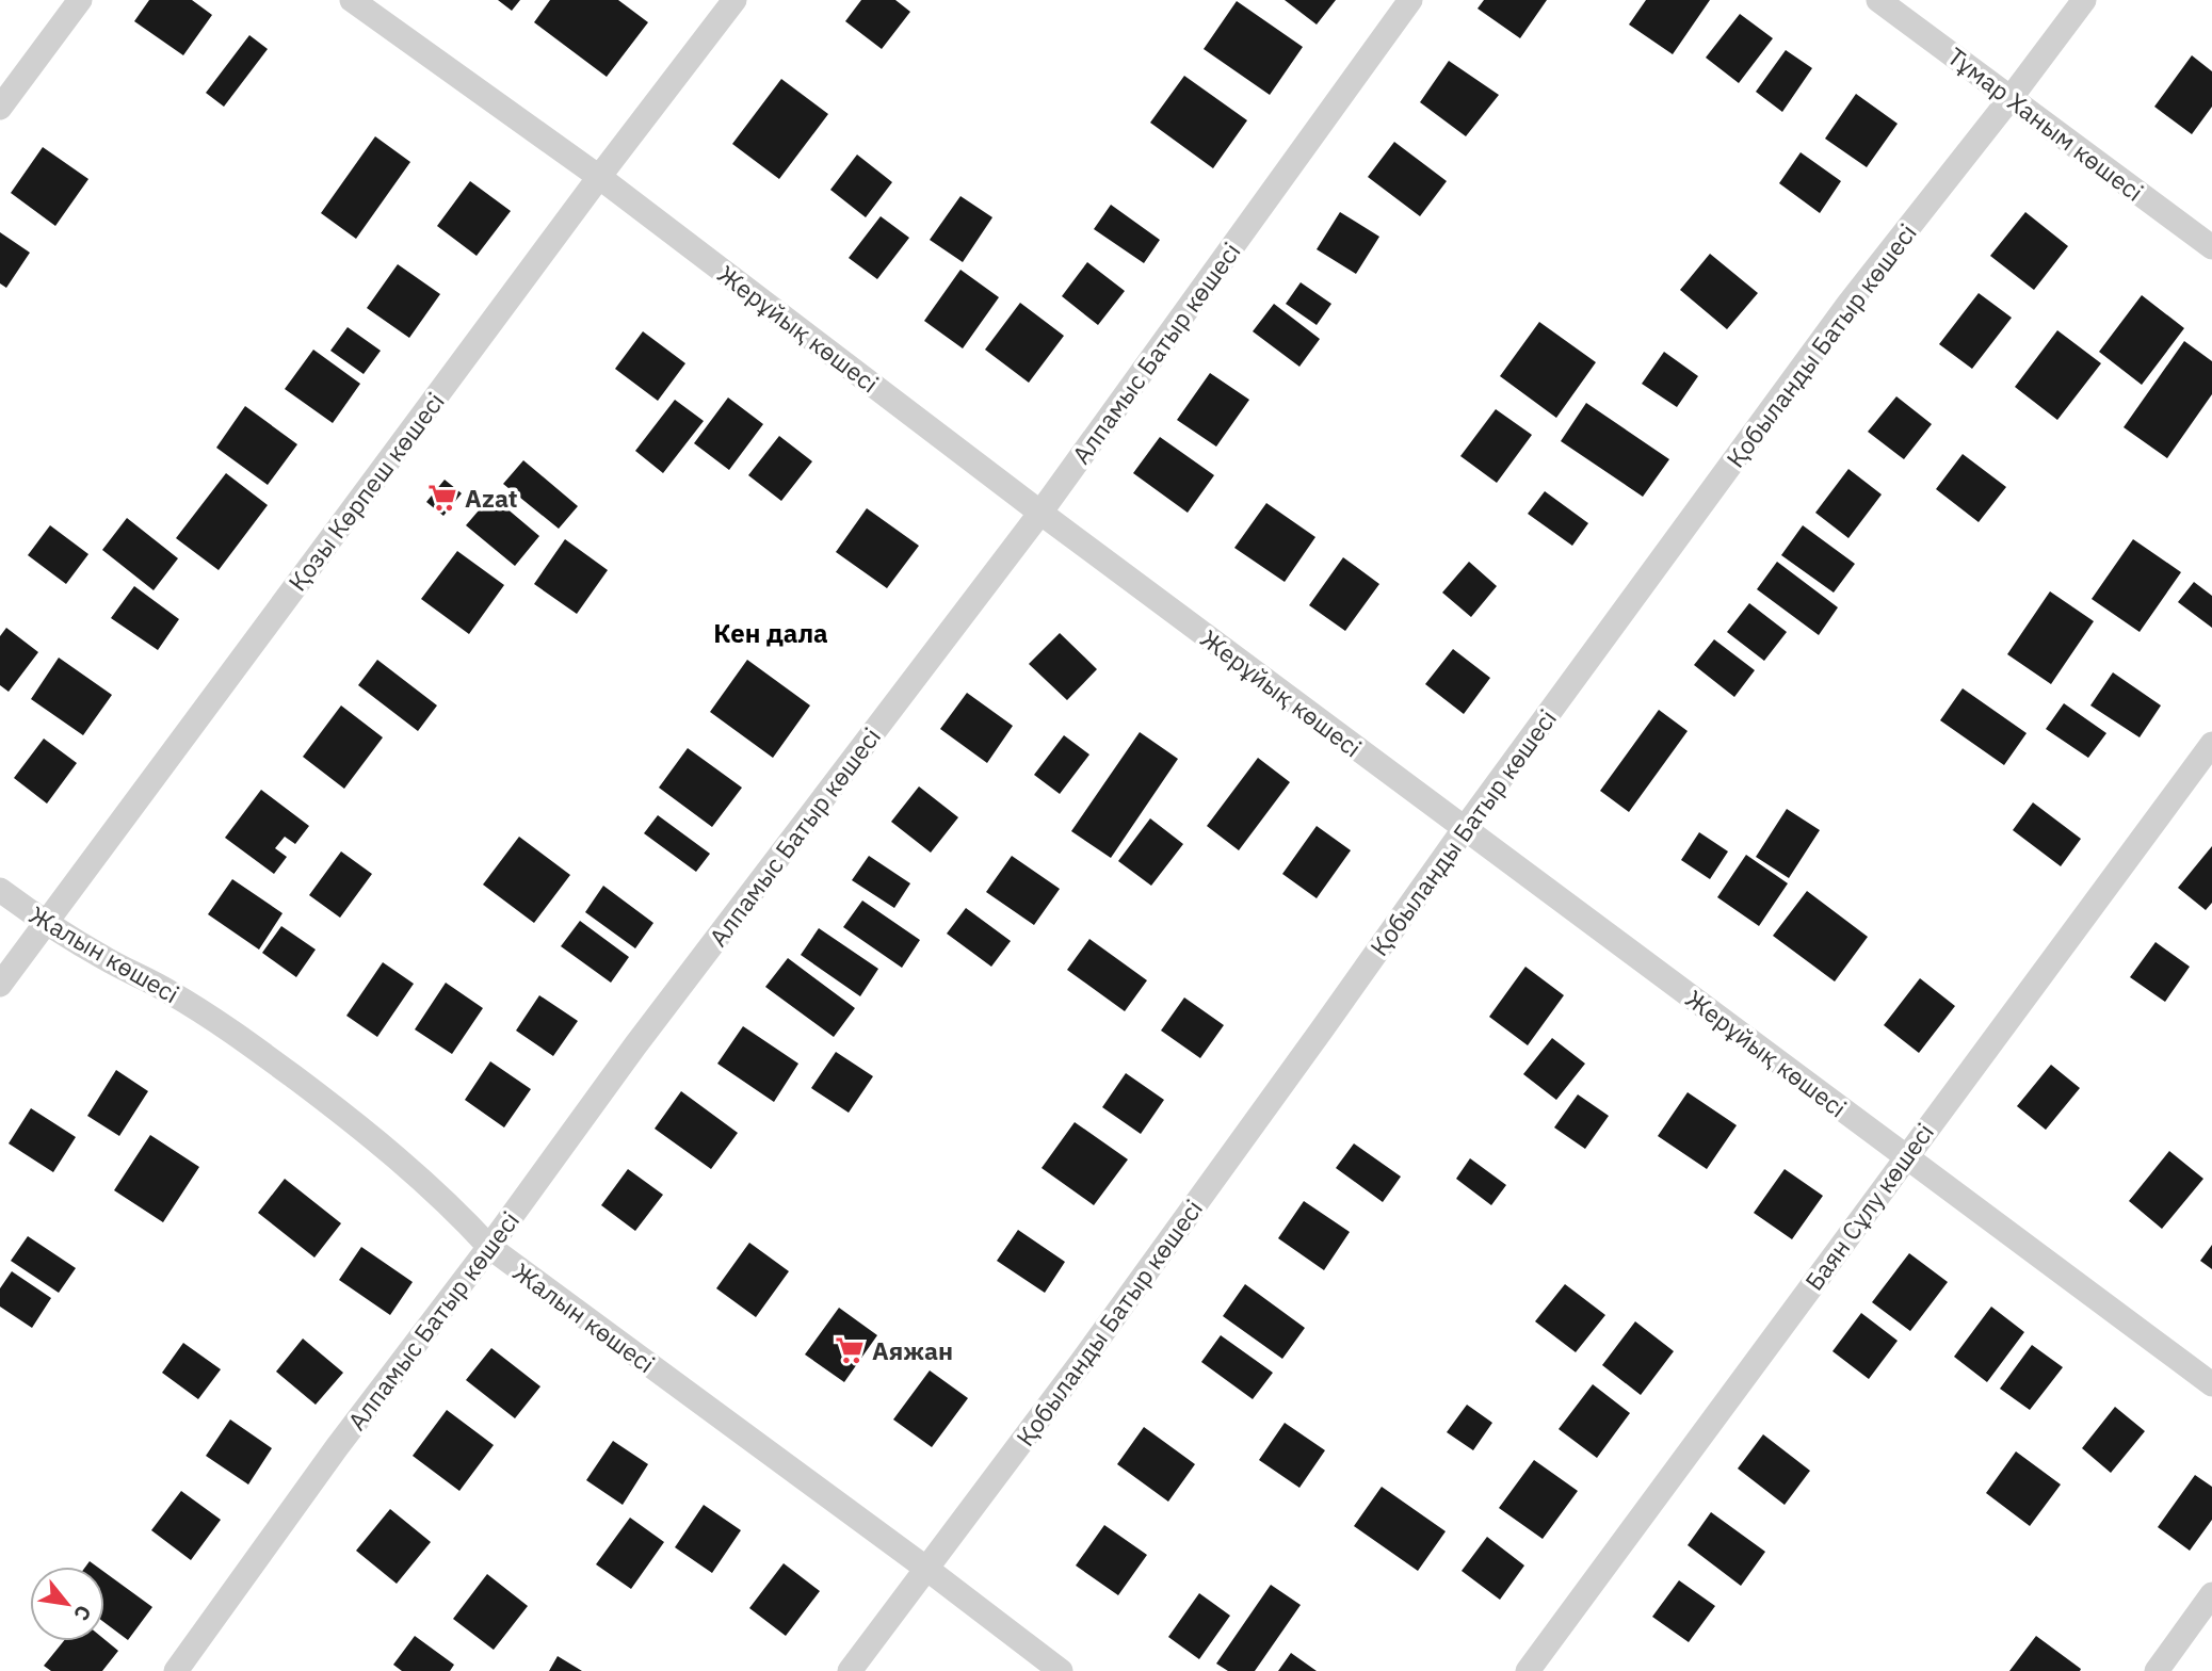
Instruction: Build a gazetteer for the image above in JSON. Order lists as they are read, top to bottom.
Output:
{
  "streets": {
    "street": [
      "Тұмар Ханым көшесі",
      "Жерұйық көшесі",
      "Қобыланды Батыр көшесі",
      "Алпамыс Батыр көшесі",
      "Қозы Көрпеш көшесі",
      "Жалын көшесі",
      "Баян Сұлу көшесі"
    ]
  },
  "crossings": [
    ["Тұмар Ханым көшесі", "Қобыланды Батыр көшесі"],
    ["Жерұйық көшесі", "Қобыланды Батыр көшесі"],
    ["Жерұйық көшесі", "Алпамыс Батыр көшесі"],
    ["Жерұйық көшесі", "Қозы Көрпеш көшесі"],
    ["Жерұйық көшесі", "Баян Сұлу көшесі"],
    ["Қобыланды Батыр көшесі", "Жалын көшесі"],
    ["Алпамыс Батыр көшесі", "Жалын көшесі"],
    ["Қозы Көрпеш көшесі", "Жалын көшесі"]
  ],
  "districts": ["Кен дала"],
  "places": {
    "supermarket": ["Azat", "Аяжан"]
  },
  "north": "bottom right"
}
